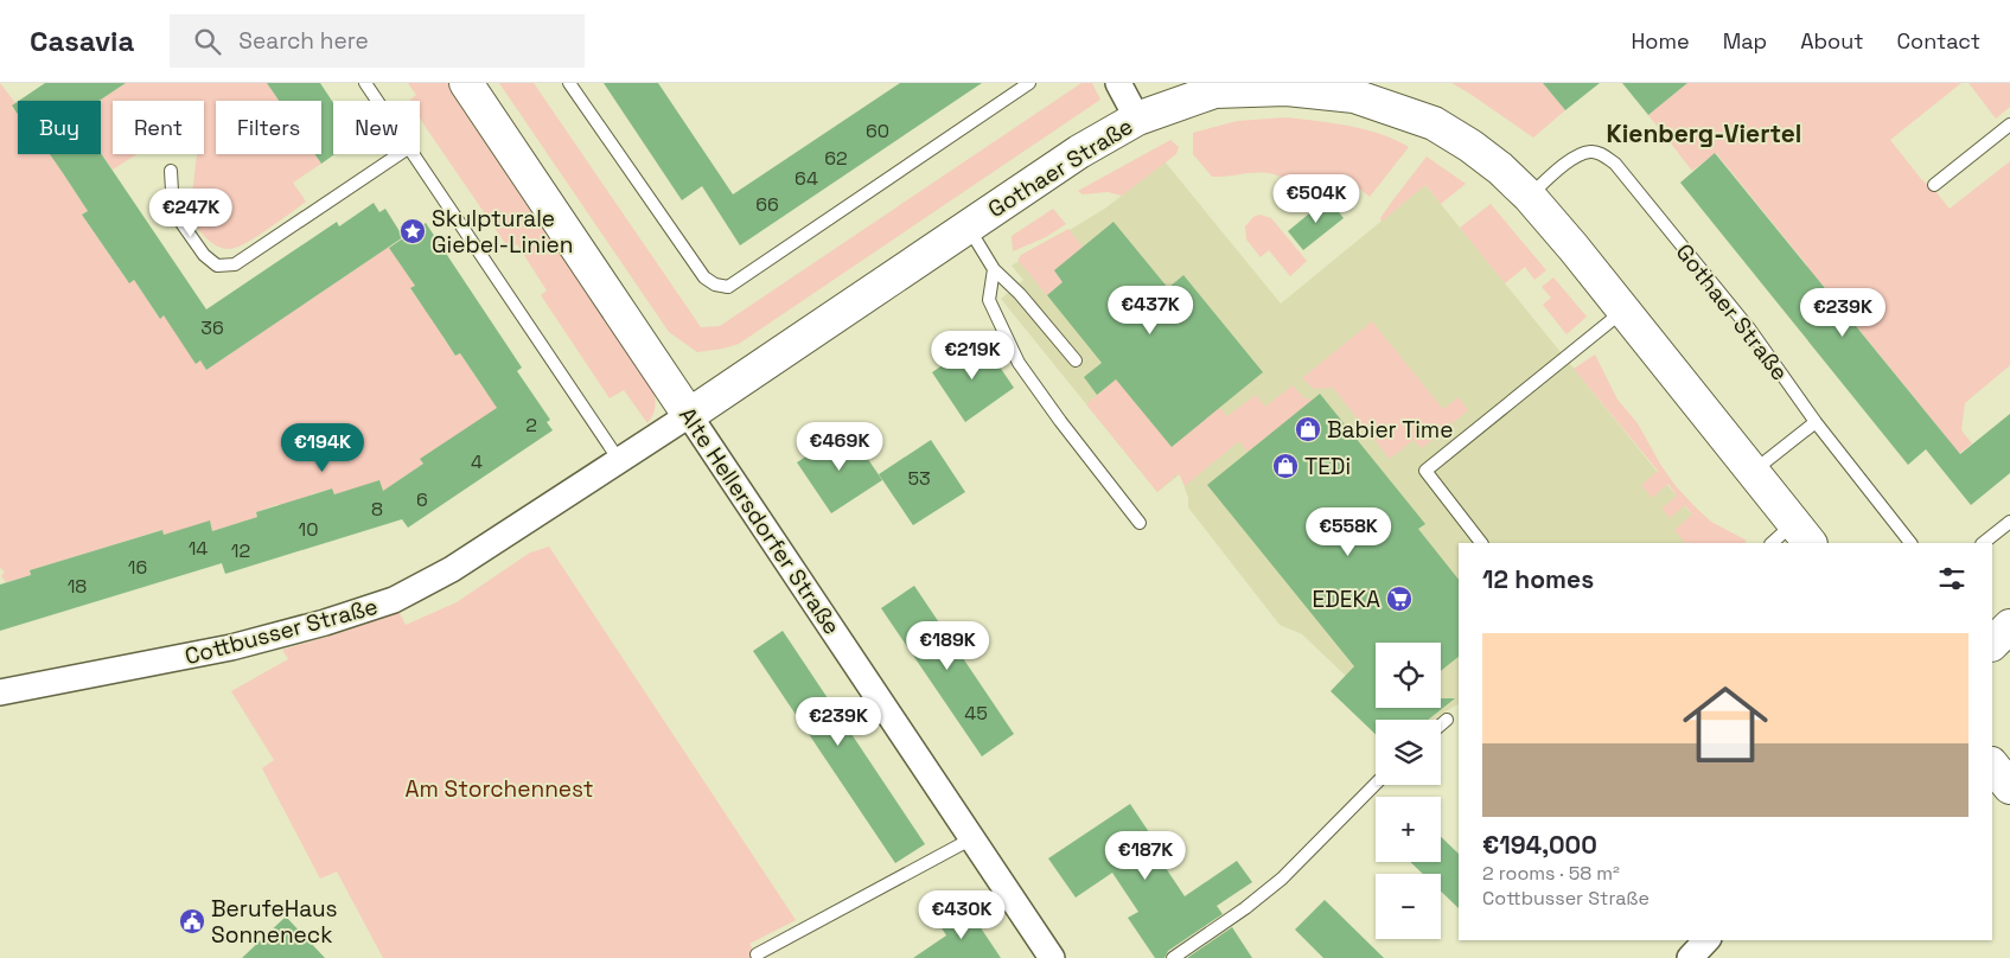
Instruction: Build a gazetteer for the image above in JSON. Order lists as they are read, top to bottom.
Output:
{
  "streets": {
    "street": ["Gothaer Straße", "Alte Hellersdorfer Straße", "Cottbusser Straße"]
  },
  "crossings": [
    ["Gothaer Straße", "Alte Hellersdorfer Straße"],
    ["Gothaer Straße", "Cottbusser Straße"],
    ["Alte Hellersdorfer Straße", "Cottbusser Straße"]
  ],
  "districts": ["Kienberg-Viertel"],
  "parks": ["Am Storchennest"],
  "places": {
    "place": ["Skulpturale Giebel-Linien"],
    "shop": ["Babier Time", "TEDi"],
    "supermarket": ["EDEKA"],
    "public building": ["BerufeHaus Sonneneck"]
  },
  "house_numbers": [
    "60",
    "62",
    "64",
    "66",
    "36",
    "2",
    "4",
    "53",
    "6",
    "8",
    "10",
    "14",
    "12",
    "16",
    "18",
    "45"
  ],
  "page": {
    "header": "Casavia",
    "search": "Search here",
    "nav": [
      "Home",
      "Map",
      "About",
      "Contact"
    ],
    "chip": [
      "Buy",
      "Rent",
      "Filters",
      "New"
    ],
    "price": [
      "€504K",
      "€247K",
      "€437K",
      "€239K",
      "€219K",
      "€469K",
      "€194K",
      "€558K",
      "€189K",
      "€239K",
      "€187K",
      "€430K"
    ],
    "heading": "12 homes",
    "list": [
      {
        "name": "€194,000",
        "note": "2 rooms · 58 m² · Cottbusser Straße"
      }
    ],
    "map_buttons": ["+", "−"]
  }
}
